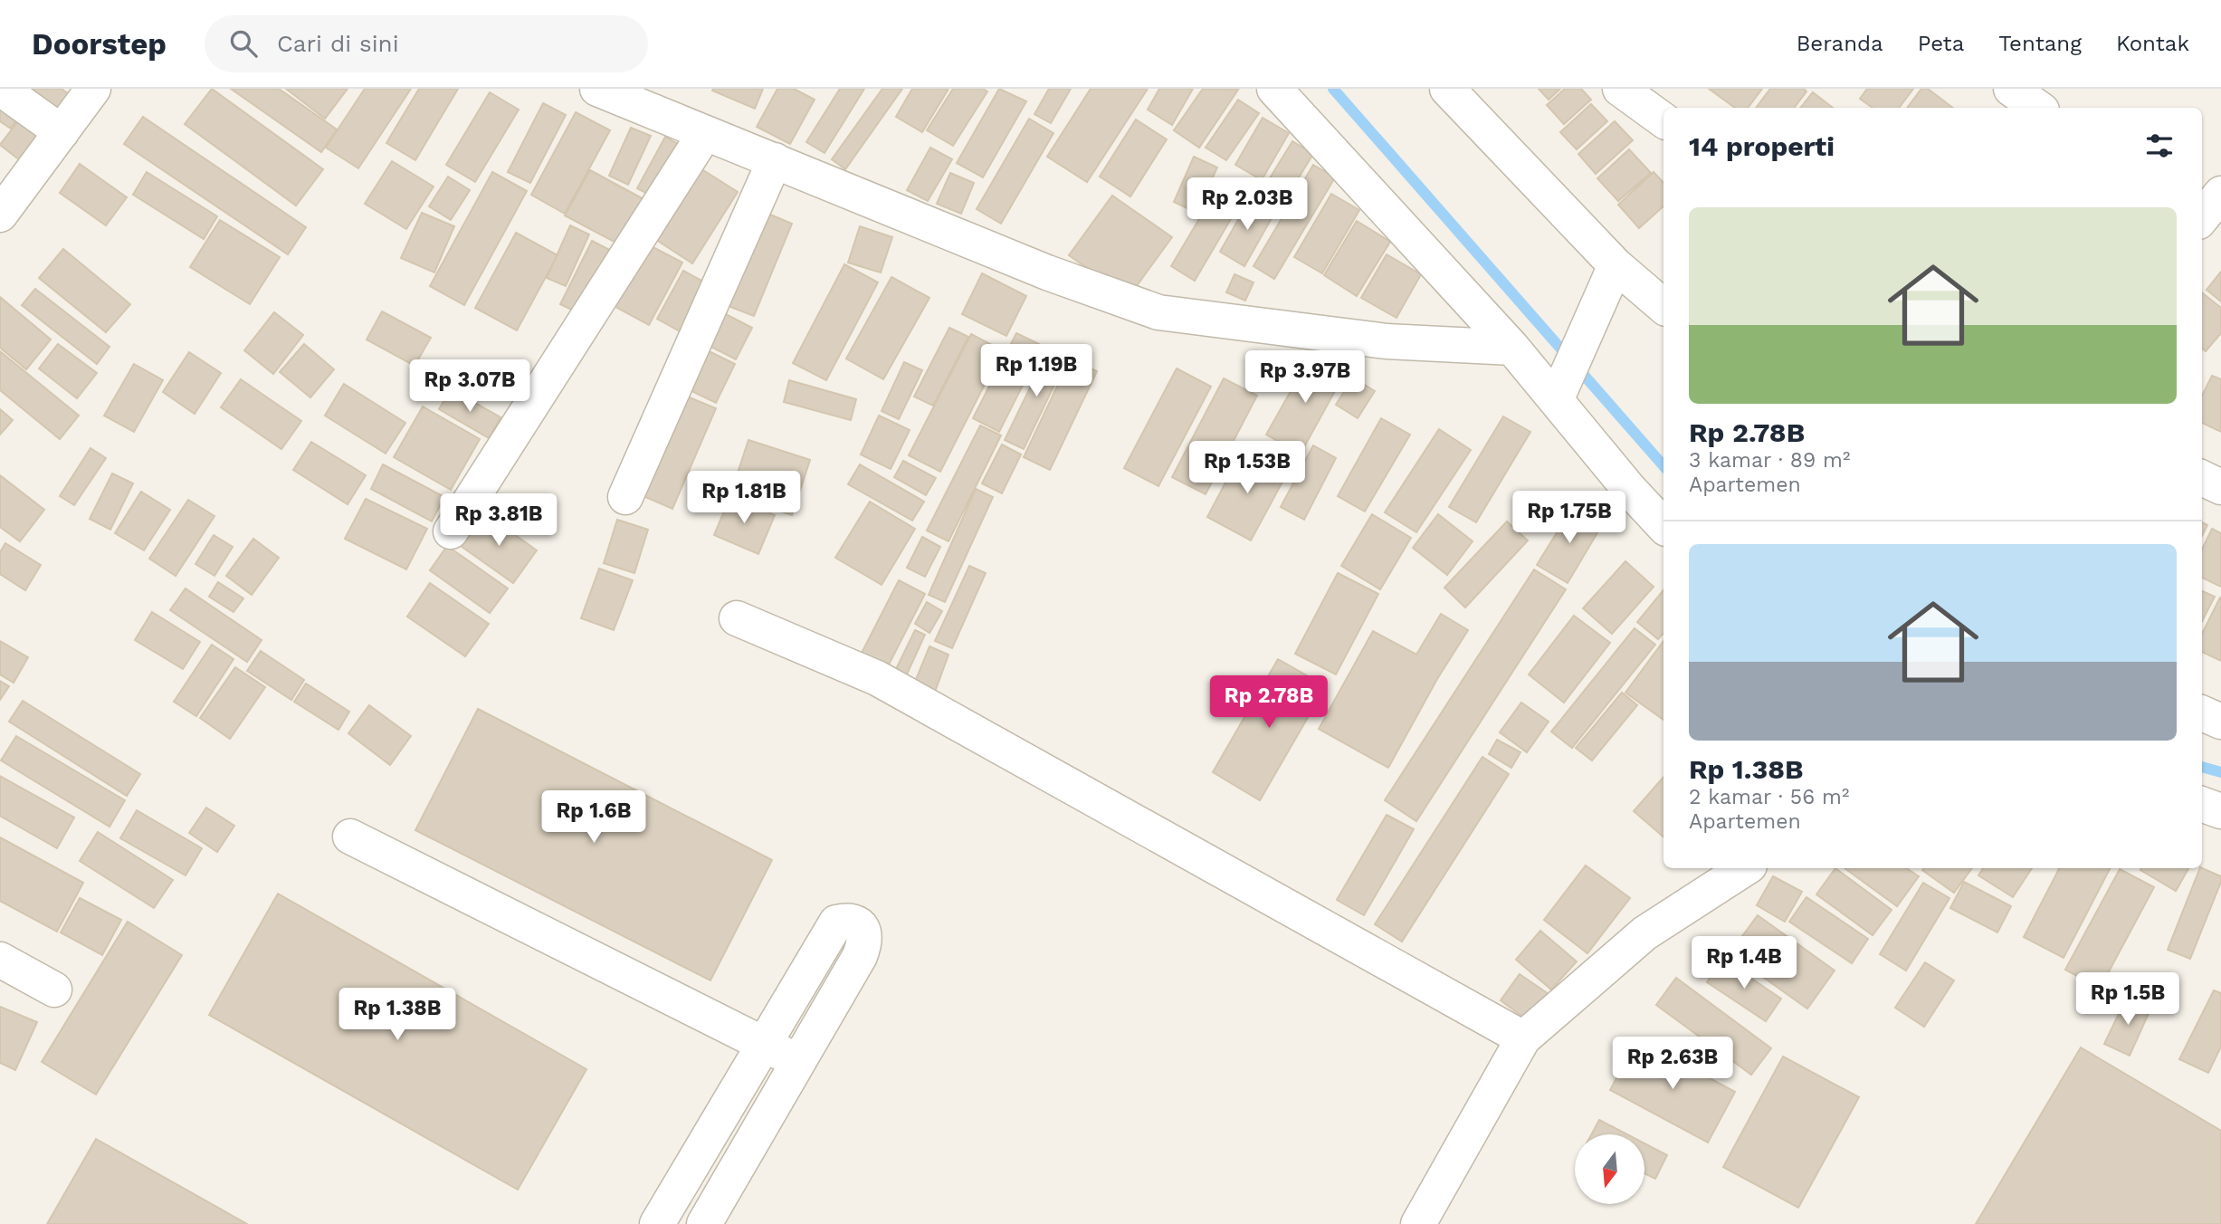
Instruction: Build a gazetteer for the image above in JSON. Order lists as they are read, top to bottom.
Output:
{
  "north": "bottom",
  "page": {
    "header": "Doorstep",
    "search": "Cari di sini",
    "nav": [
      "Beranda",
      "Peta",
      "Tentang",
      "Kontak"
    ],
    "heading": "14 properti",
    "price": [
      "Rp 2.03B",
      "Rp 1.19B",
      "Rp 3.97B",
      "Rp 3.07B",
      "Rp 1.53B",
      "Rp 1.81B",
      "Rp 1.75B",
      "Rp 3.81B",
      "Rp 2.78B",
      "Rp 1.6B",
      "Rp 1.4B",
      "Rp 1.5B",
      "Rp 1.38B",
      "Rp 2.63B"
    ],
    "list": [
      {
        "name": "Rp 2.78B",
        "note": "3 kamar · 89 m² · Apartemen"
      },
      {
        "name": "Rp 1.38B",
        "note": "2 kamar · 56 m² · Apartemen"
      }
    ]
  }
}
